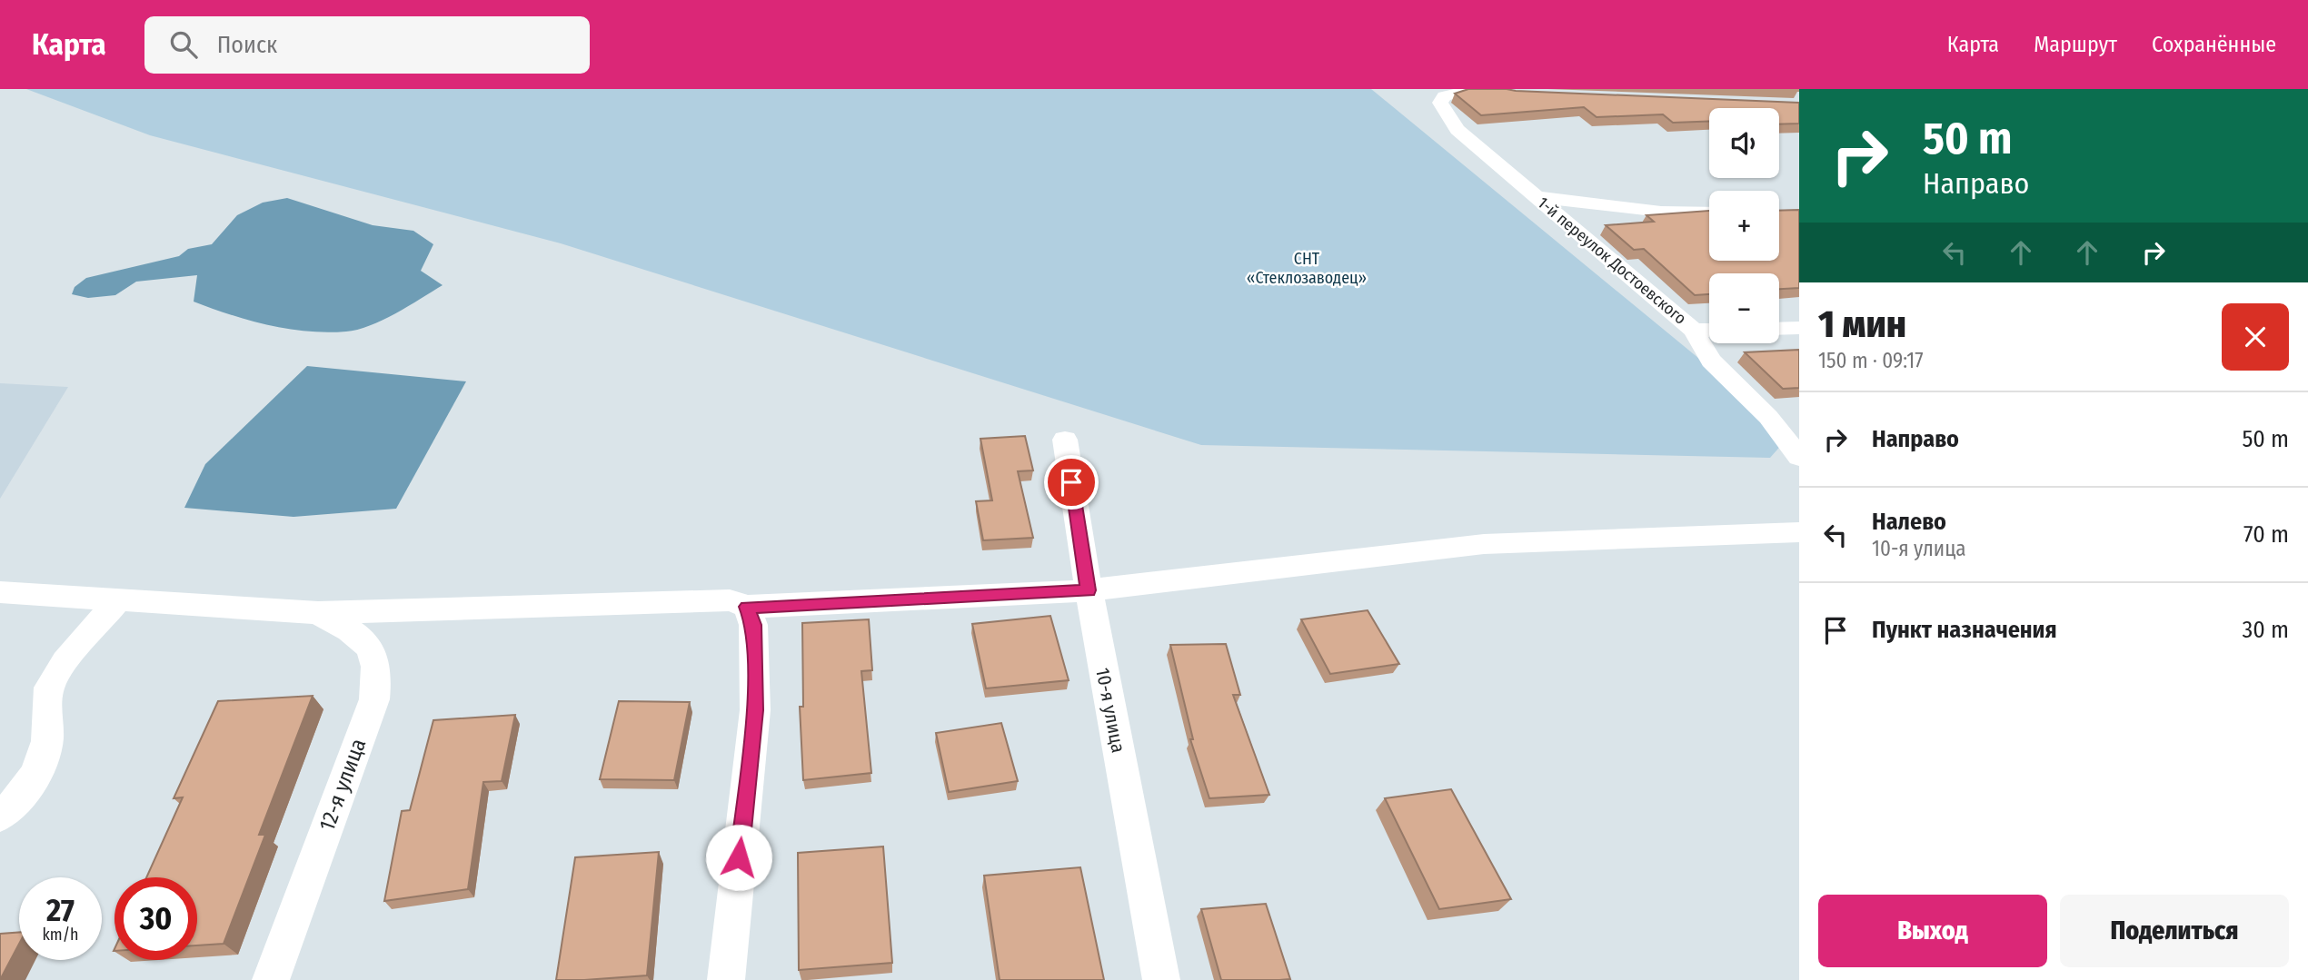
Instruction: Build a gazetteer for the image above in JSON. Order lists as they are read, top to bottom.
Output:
{
  "streets": {
    "street": ["1-й переулок Достоевского", "10-я улица", "12-я улица"]
  },
  "parks": ["СНТ «Стеклозаводец»"],
  "page": {
    "header": "Карта",
    "search": "Поиск",
    "nav": ["Карта", "Маршрут", "Сохранённые"],
    "turn": ["50 m", "Направо"],
    "map_buttons": ["+", "−"],
    "heading": ["1 мин", "150 m · 09:17"],
    "list": [
      {
        "name": "Направо",
        "value": "50 m"
      },
      {
        "name": "Налево",
        "note": "10-я улица",
        "value": "70 m"
      },
      {
        "name": "Пункт назначения",
        "value": "30 m"
      }
    ],
    "speed": "27 km/h",
    "limit": "30",
    "buttons": ["Выход", "Поделиться"]
  }
}
